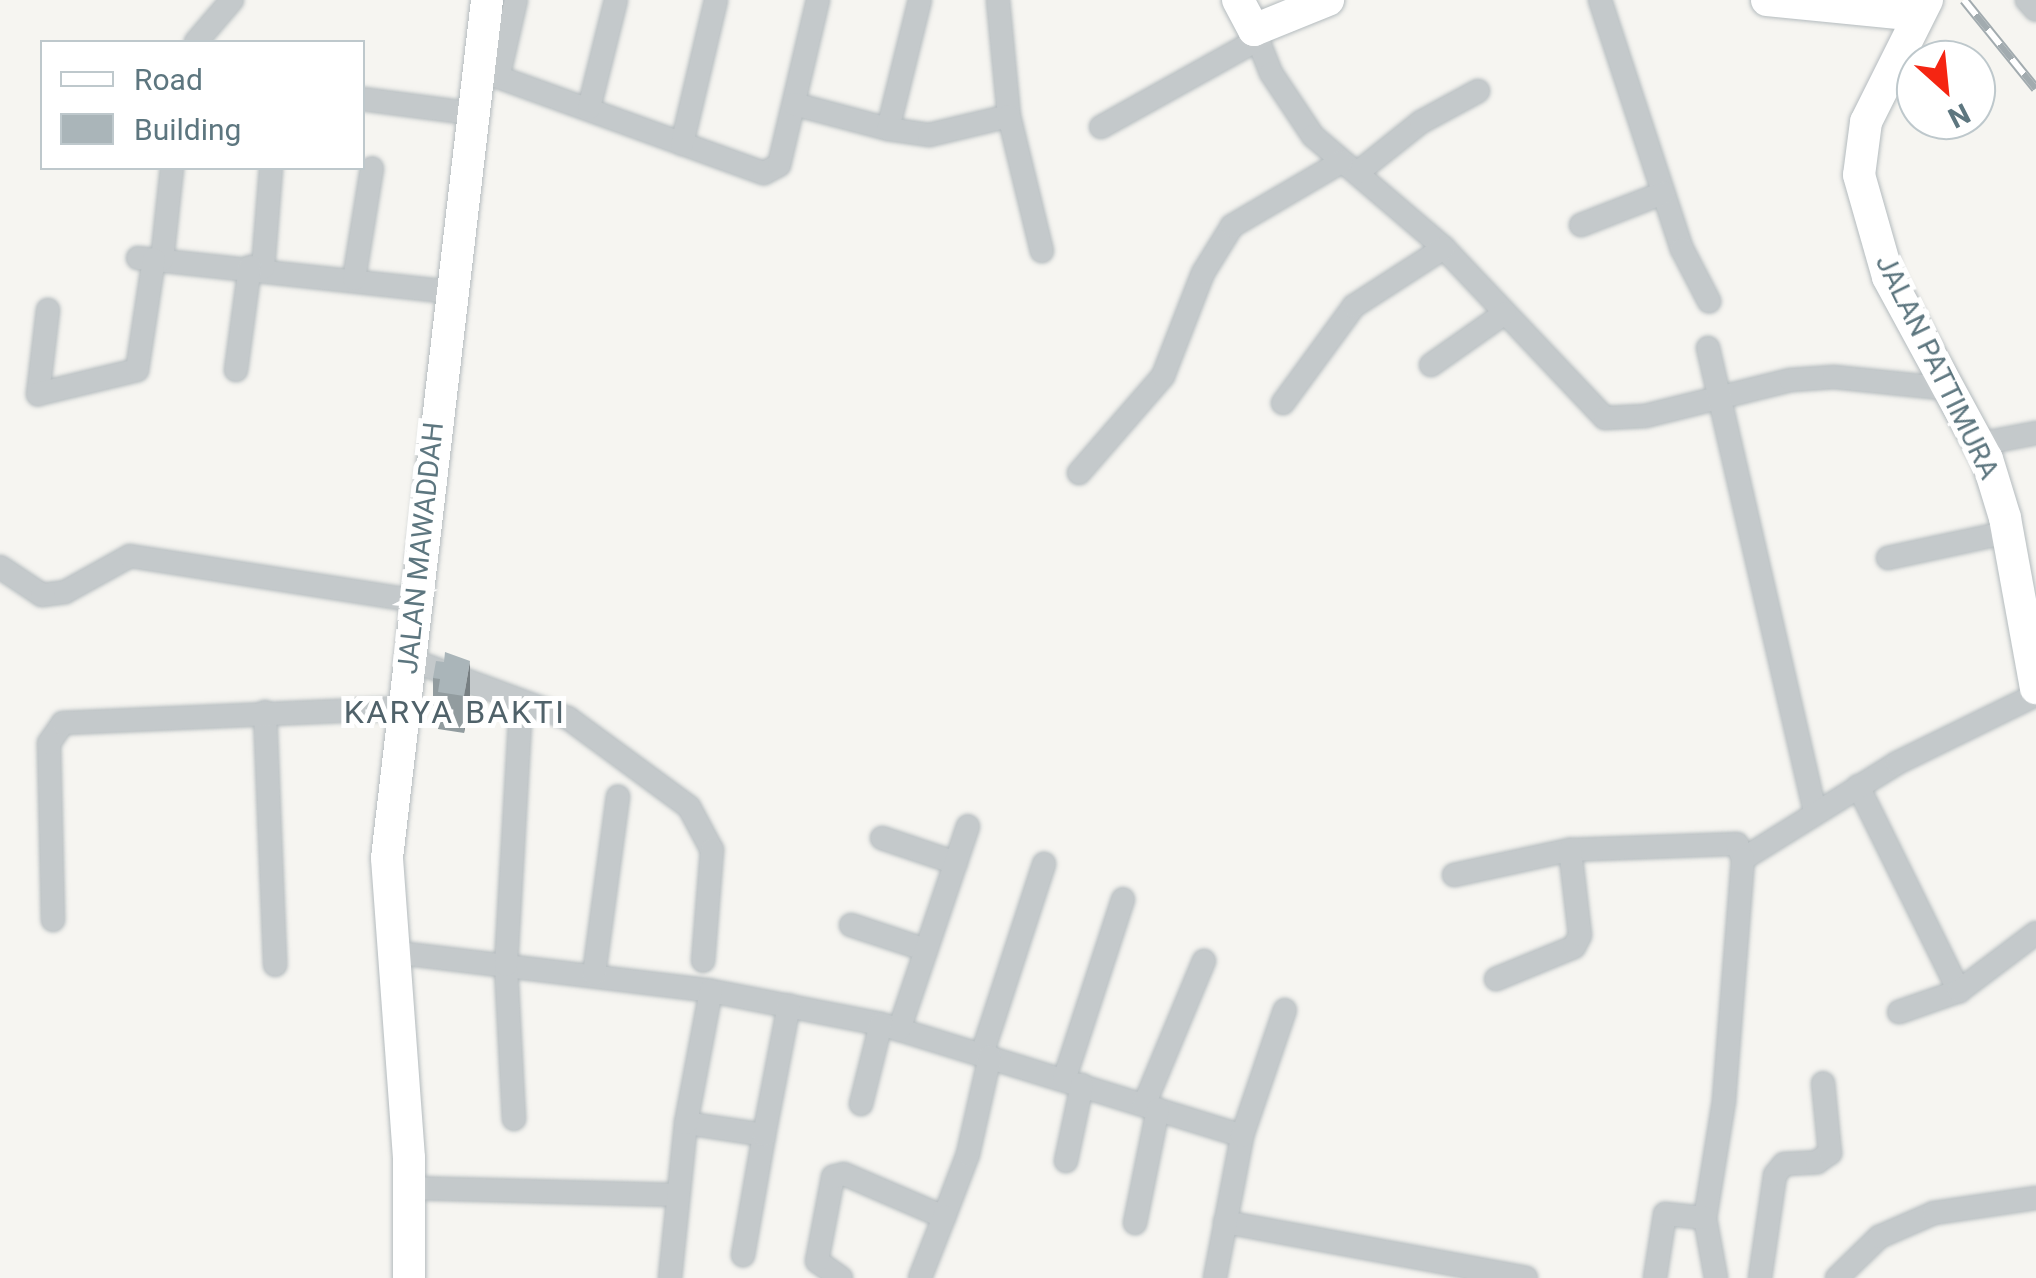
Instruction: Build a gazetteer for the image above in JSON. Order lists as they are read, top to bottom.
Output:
{
  "streets": {
    "street": ["JALAN PATTIMURA", "JALAN MAWADDAH"]
  },
  "districts": ["KARYA BAKTI"],
  "legend": ["Road", "Building"],
  "north": "bottom right"
}
